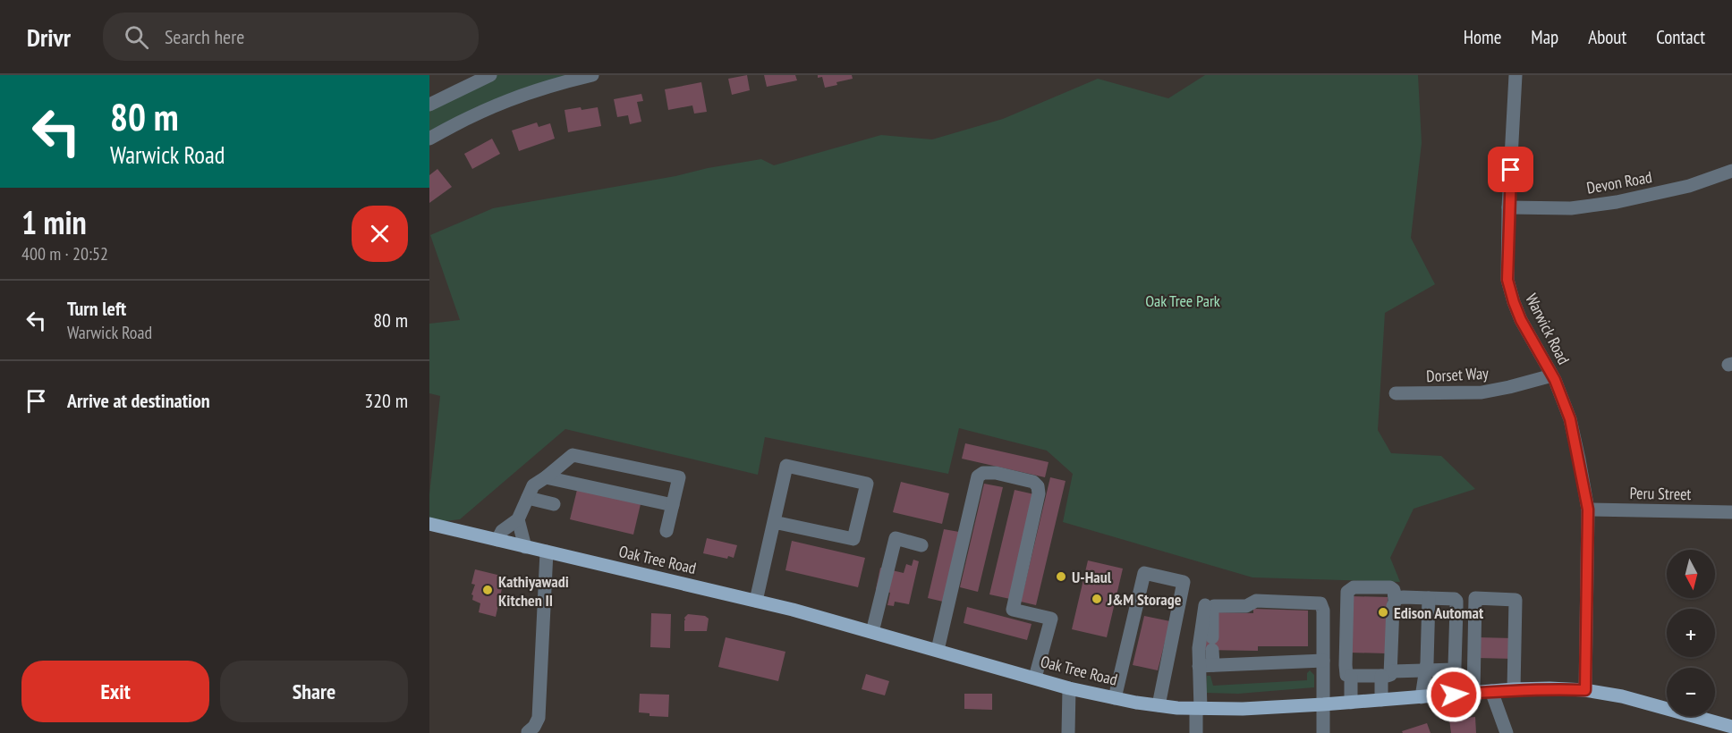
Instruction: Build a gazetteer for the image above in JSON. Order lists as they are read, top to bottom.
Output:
{
  "streets": {
    "main road": ["Oak Tree Road"],
    "street": [
      "Devon Road",
      "Warwick Road",
      "Dorset Way",
      "Peru Street"
    ]
  },
  "crossings": [
    ["Devon Road", "Warwick Road"],
    ["Warwick Road", "Dorset Way"],
    ["Warwick Road", "Peru Street"],
    ["Warwick Road", "Oak Tree Road"]
  ],
  "parks": ["Oak Tree Park"],
  "places": [
    "U-Haul",
    "Kathiyawadi Kitchen II",
    "J&M Storage",
    "Edison Automat"
  ],
  "north": "bottom",
  "page": {
    "header": "Drivr",
    "search": "Search here",
    "nav": [
      "Home",
      "Map",
      "About",
      "Contact"
    ],
    "turn": ["80 m", "Warwick Road"],
    "heading": ["1 min", "400 m · 20:52"],
    "list": [
      {
        "name": "Turn left",
        "note": "Warwick Road",
        "value": "80 m"
      },
      {
        "name": "Arrive at destination",
        "value": "320 m"
      }
    ],
    "map_buttons": ["+", "−"],
    "buttons": ["Exit", "Share"]
  }
}
